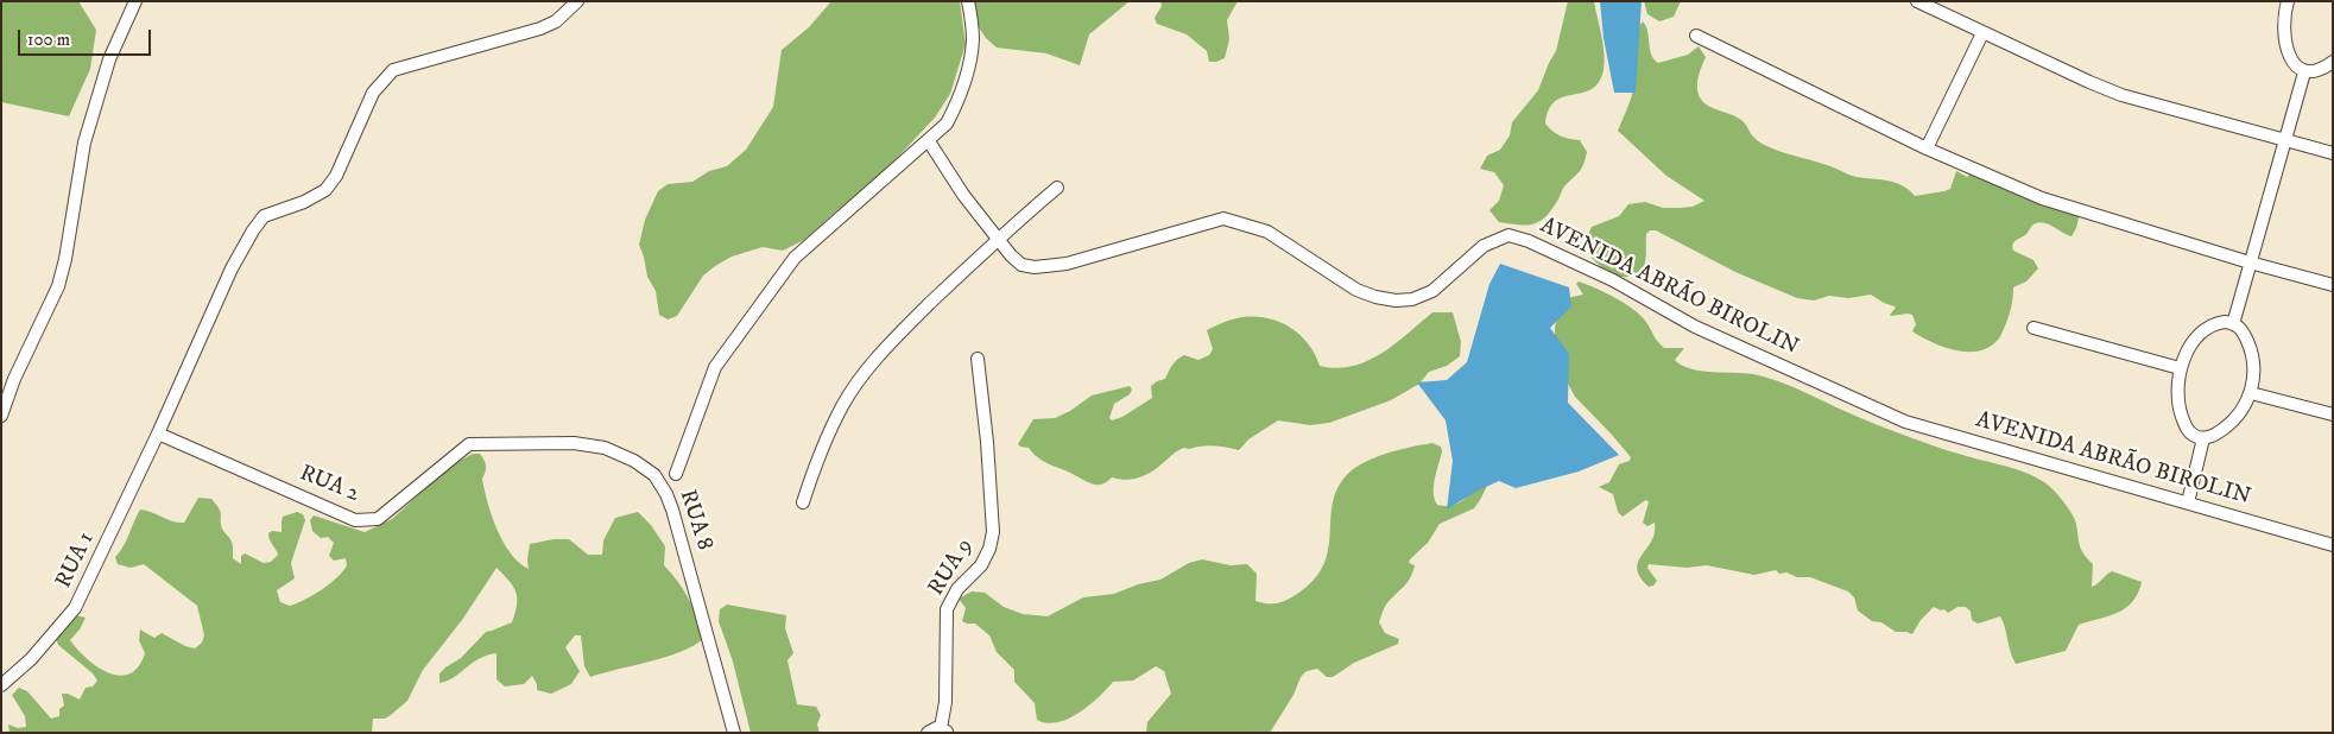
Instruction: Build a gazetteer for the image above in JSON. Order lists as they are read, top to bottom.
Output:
{
  "streets": {
    "street": [
      "AVENIDA ABRÃO BIROLIN",
      "RUA 2",
      "RUA 8",
      "RUA 1",
      "RUA 9"
    ]
  },
  "crossings": [
    ["RUA 2", "RUA 8"],
    ["RUA 2", "RUA 1"]
  ],
  "scale_bar": "100 m"
}
